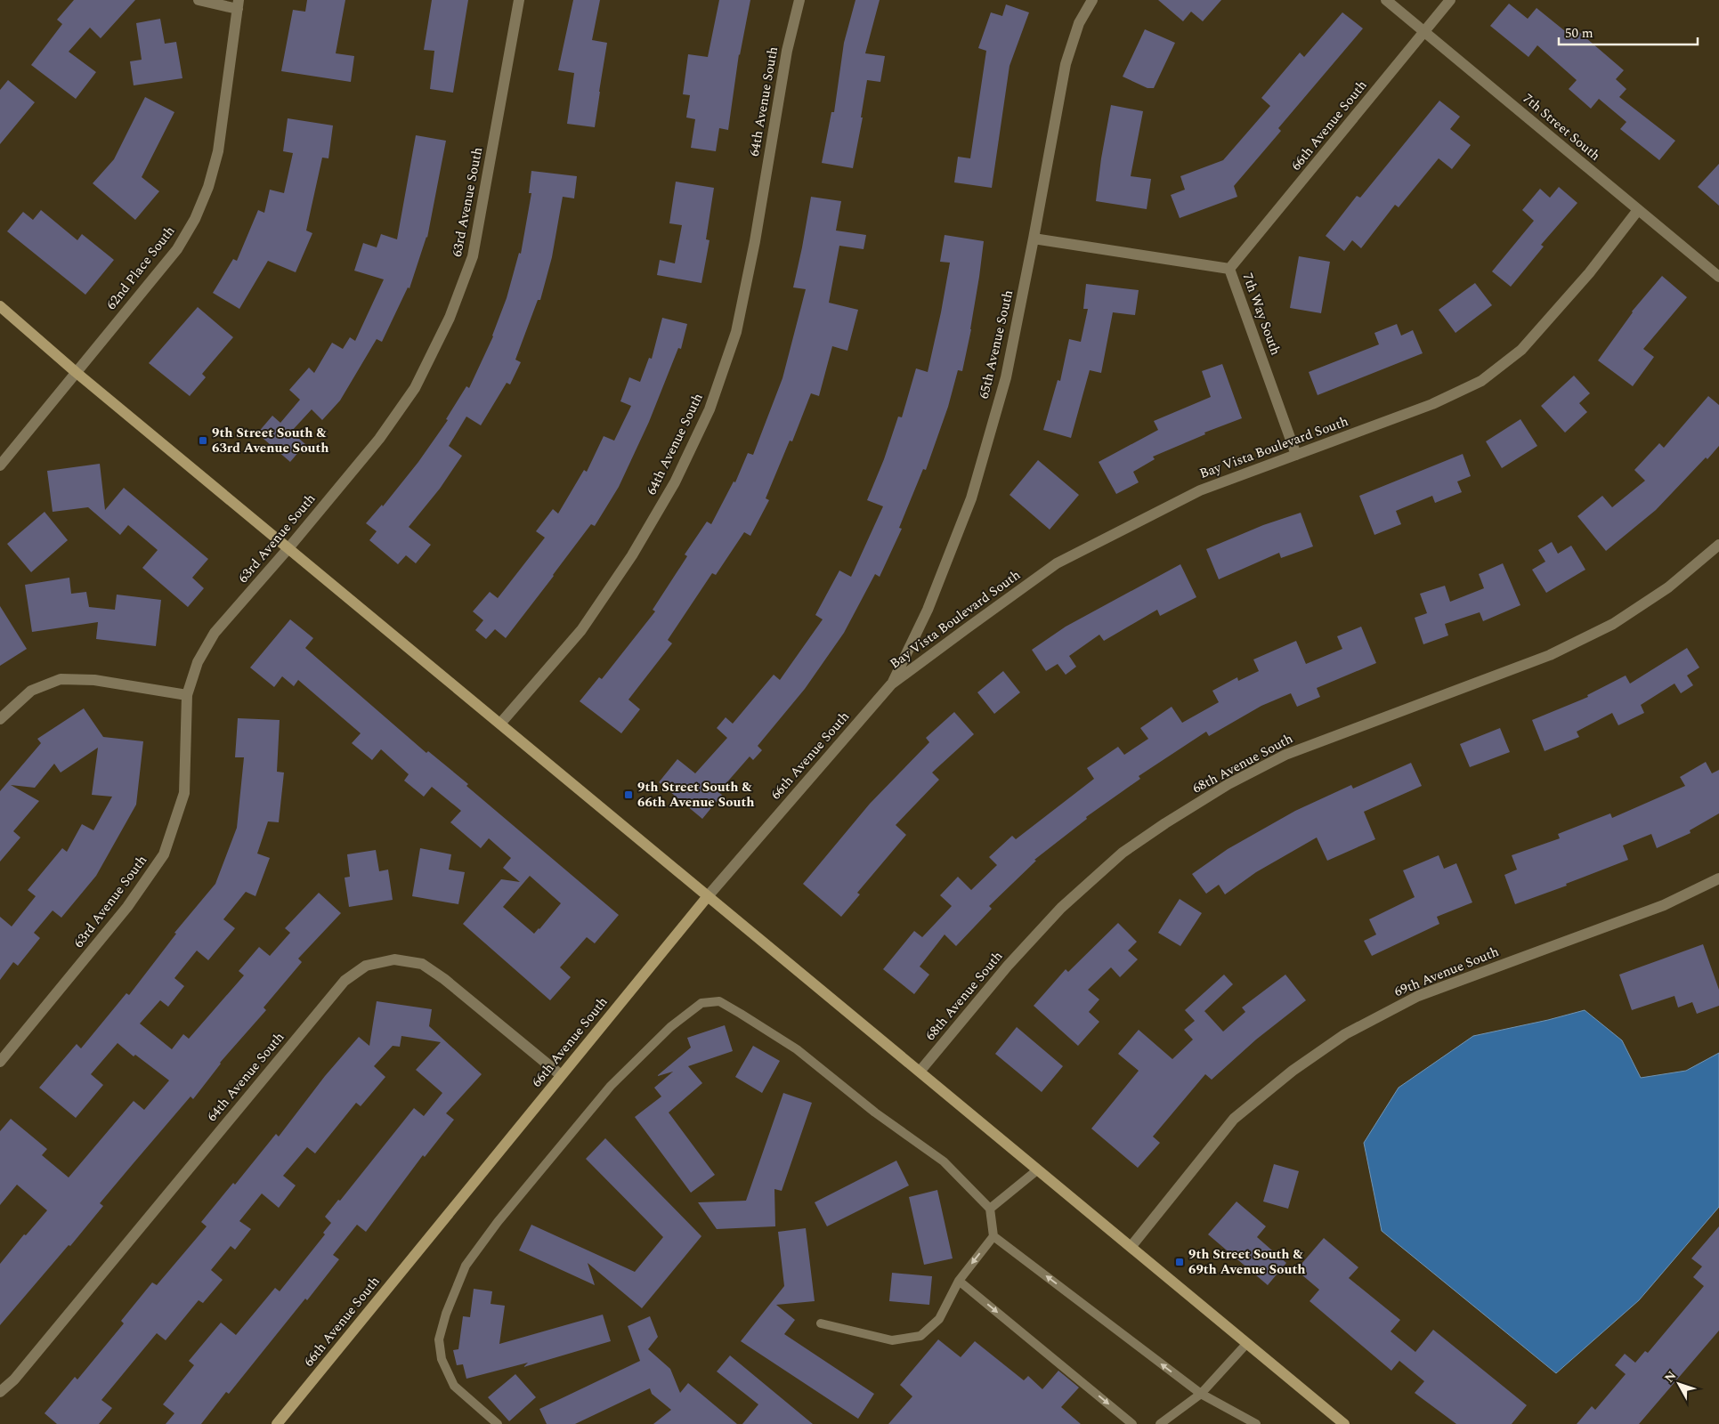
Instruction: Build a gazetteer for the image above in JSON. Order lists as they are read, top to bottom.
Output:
{
  "streets": {
    "street": [
      "64th Avenue South",
      "66th Avenue South",
      "7th Street South",
      "63rd Avenue South",
      "62nd Place South",
      "7th Way South",
      "65th Avenue South",
      "Bay Vista Boulevard South",
      "68th Avenue South",
      "69th Avenue South"
    ]
  },
  "crossings": [
    ["64th Avenue South", "66th Avenue South"],
    ["66th Avenue South", "7th Street South"],
    ["66th Avenue South", "7th Way South"],
    ["66th Avenue South", "65th Avenue South"],
    ["66th Avenue South", "Bay Vista Boulevard South"],
    ["7th Street South", "Bay Vista Boulevard South"],
    ["7th Way South", "65th Avenue South"],
    ["7th Way South", "Bay Vista Boulevard South"],
    ["65th Avenue South", "Bay Vista Boulevard South"]
  ],
  "places": {
    "transit": ["9th Street South & 63rd Avenue South", "9th Street South & 66th Avenue South", "9th Street South & 69th Avenue South"]
  },
  "scale_bar": "50 m",
  "north": "top left"
}
